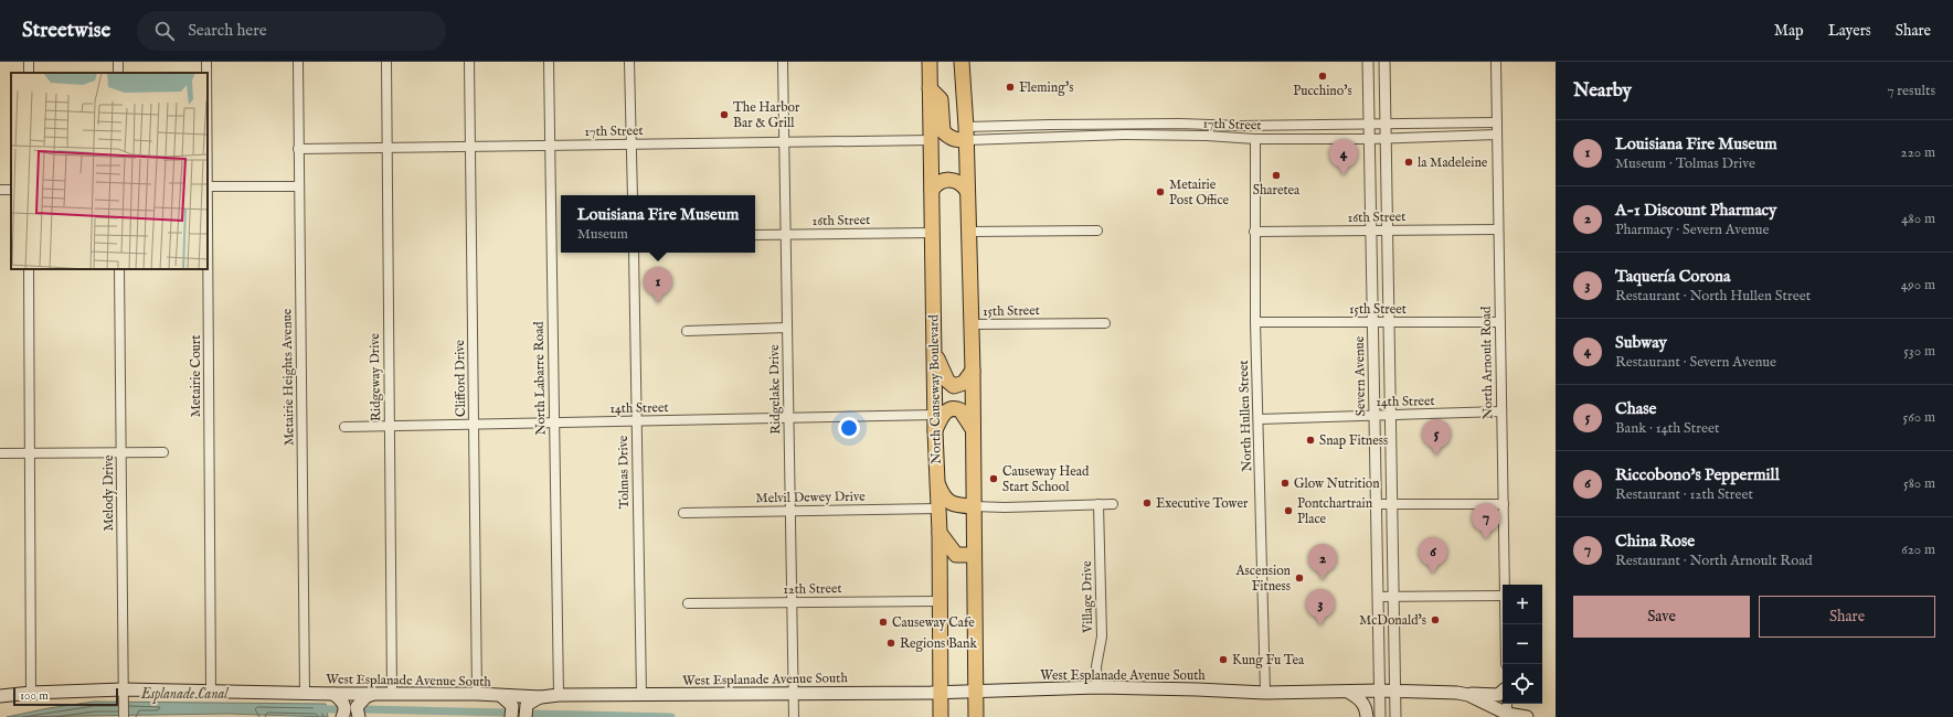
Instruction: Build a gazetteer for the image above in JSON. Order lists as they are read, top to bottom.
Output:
{
  "streets": {
    "highway": ["North Causeway Boulevard"],
    "main road": ["West Esplanade Avenue South"],
    "street": [
      "17th Street",
      "16th Street",
      "15th Street",
      "North Arnoult Road",
      "Metairie Court",
      "Severn Avenue",
      "Metairie Heights Avenue",
      "Ridgeway Drive",
      "Clifford Drive",
      "North Labarre Road",
      "Ridgelake Drive",
      "14th Street",
      "North Hullen Street",
      "Tolmas Drive",
      "Melody Drive",
      "Melvil Dewey Drive",
      "12th Street",
      "Village Drive"
    ]
  },
  "crossings": [
    ["17th Street", "North Arnoult Road"],
    ["17th Street", "Severn Avenue"],
    ["17th Street", "Metairie Heights Avenue"],
    ["17th Street", "Ridgeway Drive"],
    ["17th Street", "Clifford Drive"],
    ["17th Street", "North Labarre Road"],
    ["17th Street", "Ridgelake Drive"],
    ["17th Street", "North Causeway Boulevard"],
    ["17th Street", "North Hullen Street"],
    ["16th Street", "North Arnoult Road"],
    ["16th Street", "Severn Avenue"],
    ["16th Street", "Ridgelake Drive"],
    ["16th Street", "North Causeway Boulevard"],
    ["16th Street", "North Hullen Street"],
    ["15th Street", "North Arnoult Road"],
    ["15th Street", "Severn Avenue"],
    ["15th Street", "North Hullen Street"],
    ["North Arnoult Road", "14th Street"],
    ["Metairie Court", "West Esplanade Avenue South"],
    ["Severn Avenue", "14th Street"],
    ["Severn Avenue", "West Esplanade Avenue South"],
    ["Metairie Heights Avenue", "West Esplanade Avenue South"],
    ["Ridgeway Drive", "14th Street"],
    ["Ridgeway Drive", "West Esplanade Avenue South"],
    ["Clifford Drive", "14th Street"],
    ["Clifford Drive", "West Esplanade Avenue South"],
    ["North Labarre Road", "14th Street"],
    ["North Labarre Road", "West Esplanade Avenue South"],
    ["Ridgelake Drive", "14th Street"],
    ["Ridgelake Drive", "Melvil Dewey Drive"],
    ["Ridgelake Drive", "12th Street"],
    ["Ridgelake Drive", "West Esplanade Avenue South"],
    ["North Causeway Boulevard", "14th Street"],
    ["North Causeway Boulevard", "Melvil Dewey Drive"],
    ["North Causeway Boulevard", "12th Street"],
    ["North Causeway Boulevard", "West Esplanade Avenue South"],
    ["14th Street", "North Hullen Street"],
    ["14th Street", "Tolmas Drive"],
    ["North Hullen Street", "West Esplanade Avenue South"],
    ["Tolmas Drive", "West Esplanade Avenue South"],
    ["Melody Drive", "West Esplanade Avenue South"],
    ["Village Drive", "West Esplanade Avenue South"]
  ],
  "water": ["Esplanade Canal"],
  "places": [
    "Pucchino's",
    "Fleming's",
    "The Harbor Bar & Grill",
    "la Madeleine",
    "Sharetea",
    "Metairie Post Office",
    "Snap Fitness",
    "Causeway Head Start School",
    "Glow Nutrition",
    "Executive Tower",
    "Pontchartrain Place",
    "Ascension Fitness",
    "McDonald's",
    "Causeway Cafe",
    "Regions Bank",
    "Kung Fu Tea"
  ],
  "scale_bar": "100 m",
  "page": {
    "header": "Streetwise",
    "search": "Search here",
    "nav": ["Map", "Layers", "Share"],
    "heading": ["Nearby", "7 results"],
    "list": [
      {
        "mark": "1",
        "name": "Louisiana Fire Museum",
        "note": "Museum · Tolmas Drive",
        "value": "220 m"
      },
      {
        "mark": "2",
        "name": "A-1 Discount Pharmacy",
        "note": "Pharmacy · Severn Avenue",
        "value": "480 m"
      },
      {
        "mark": "3",
        "name": "Taquería Corona",
        "note": "Restaurant · North Hullen Street",
        "value": "490 m"
      },
      {
        "mark": "4",
        "name": "Subway",
        "note": "Restaurant · Severn Avenue",
        "value": "530 m"
      },
      {
        "mark": "5",
        "name": "Chase",
        "note": "Bank · 14th Street",
        "value": "560 m"
      },
      {
        "mark": "6",
        "name": "Riccobono's Peppermill",
        "note": "Restaurant · 12th Street",
        "value": "580 m"
      },
      {
        "mark": "7",
        "name": "China Rose",
        "note": "Restaurant · North Arnoult Road",
        "value": "620 m"
      }
    ],
    "pins": [
      "4",
      "1",
      "5",
      "7",
      "6",
      "2",
      "3"
    ],
    "popup": ["Louisiana Fire Museum", "Museum"],
    "buttons": ["Save", "Share"],
    "map_buttons": ["+", "−"],
    "scale": "100 m"
  }
}
